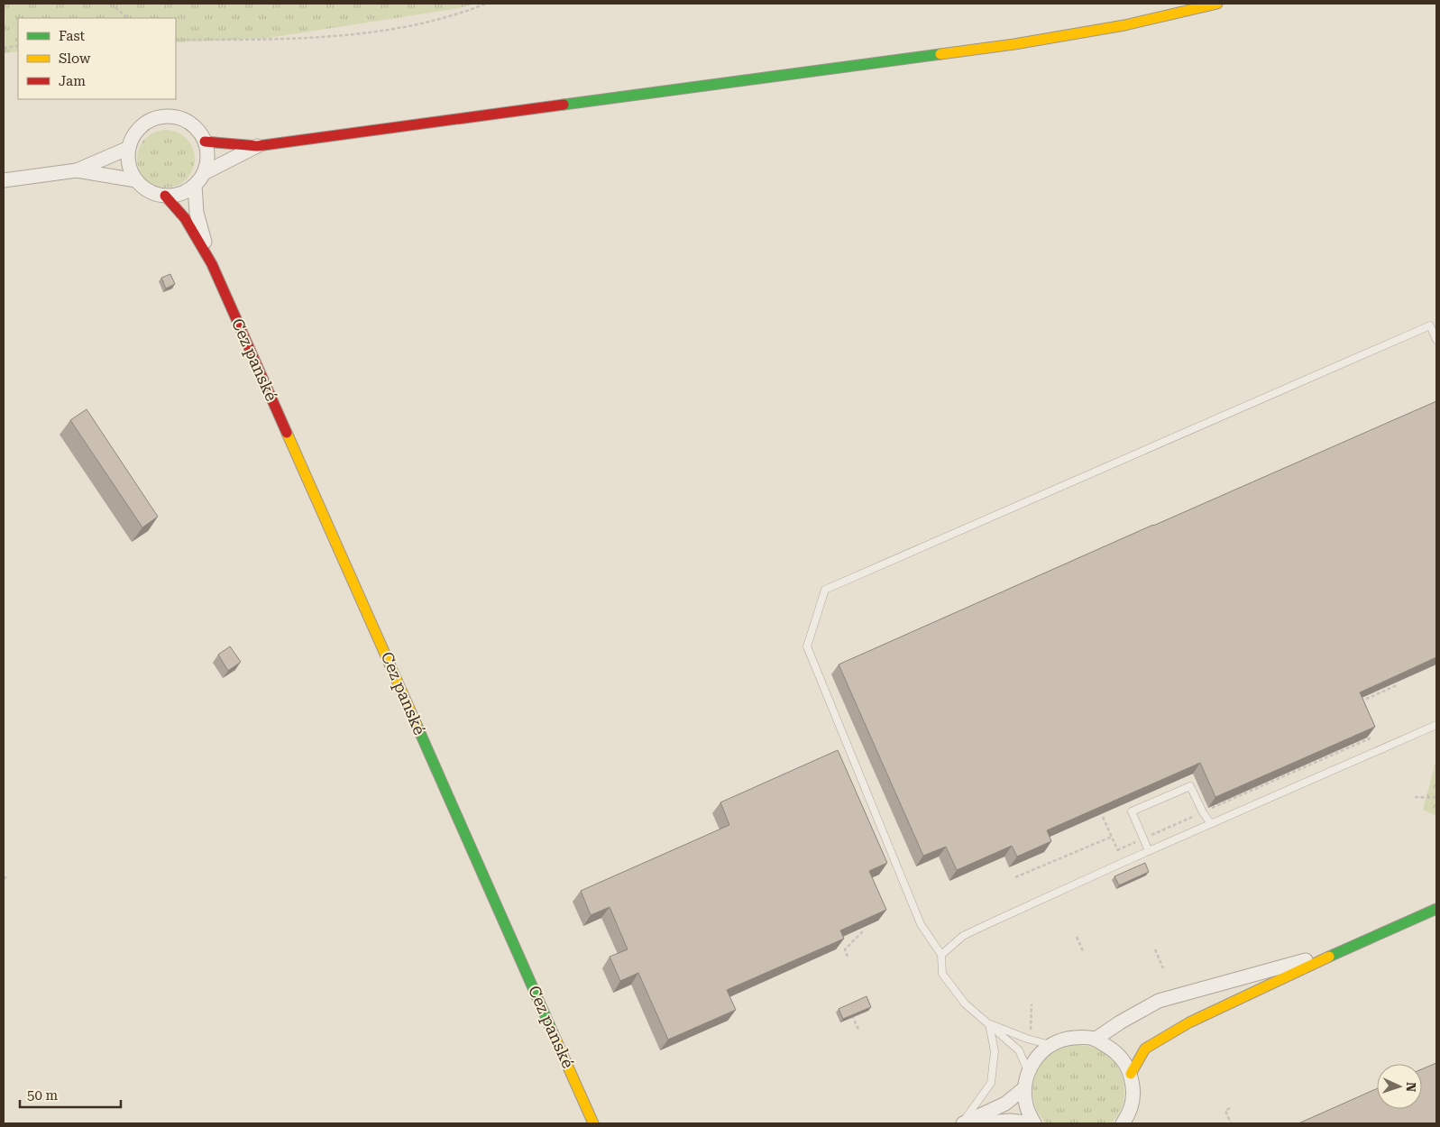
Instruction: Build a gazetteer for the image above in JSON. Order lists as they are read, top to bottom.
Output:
{
  "streets": {
    "street": ["Cez panské"]
  },
  "legend": ["Fast", "Slow", "Jam"],
  "scale_bar": "50 m",
  "north": "right"
}
